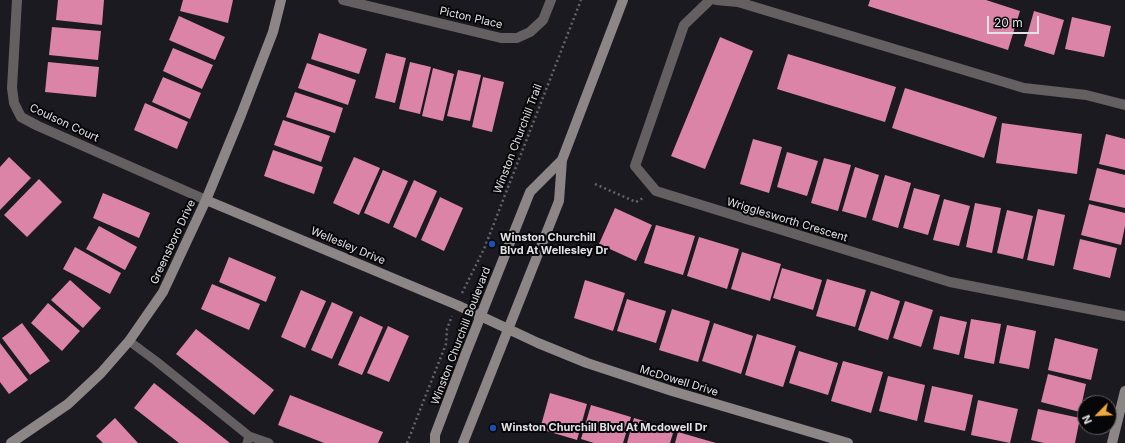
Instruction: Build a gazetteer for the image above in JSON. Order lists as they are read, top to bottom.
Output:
{
  "streets": {
    "street": [
      "Picton Place",
      "Coulson Court",
      "Wrigglesworth Crescent",
      "Greensboro Drive",
      "Wellesley Drive",
      "Winston Churchill Boulevard",
      "McDowell Drive"
    ],
    "path": ["Winston Churchill Trail"]
  },
  "crossings": [
    ["Coulson Court", "Greensboro Drive"],
    ["Coulson Court", "Wellesley Drive"],
    ["Greensboro Drive", "Wellesley Drive"],
    ["Wellesley Drive", "Winston Churchill Boulevard"],
    ["Wellesley Drive", "McDowell Drive"],
    ["Winston Churchill Boulevard", "McDowell Drive"]
  ],
  "places": ["Winston Churchill Blvd At Wellesley Dr", "Winston Churchill Blvd At Mcdowell Dr"],
  "scale_bar": "20 m",
  "north": "bottom left"
}
